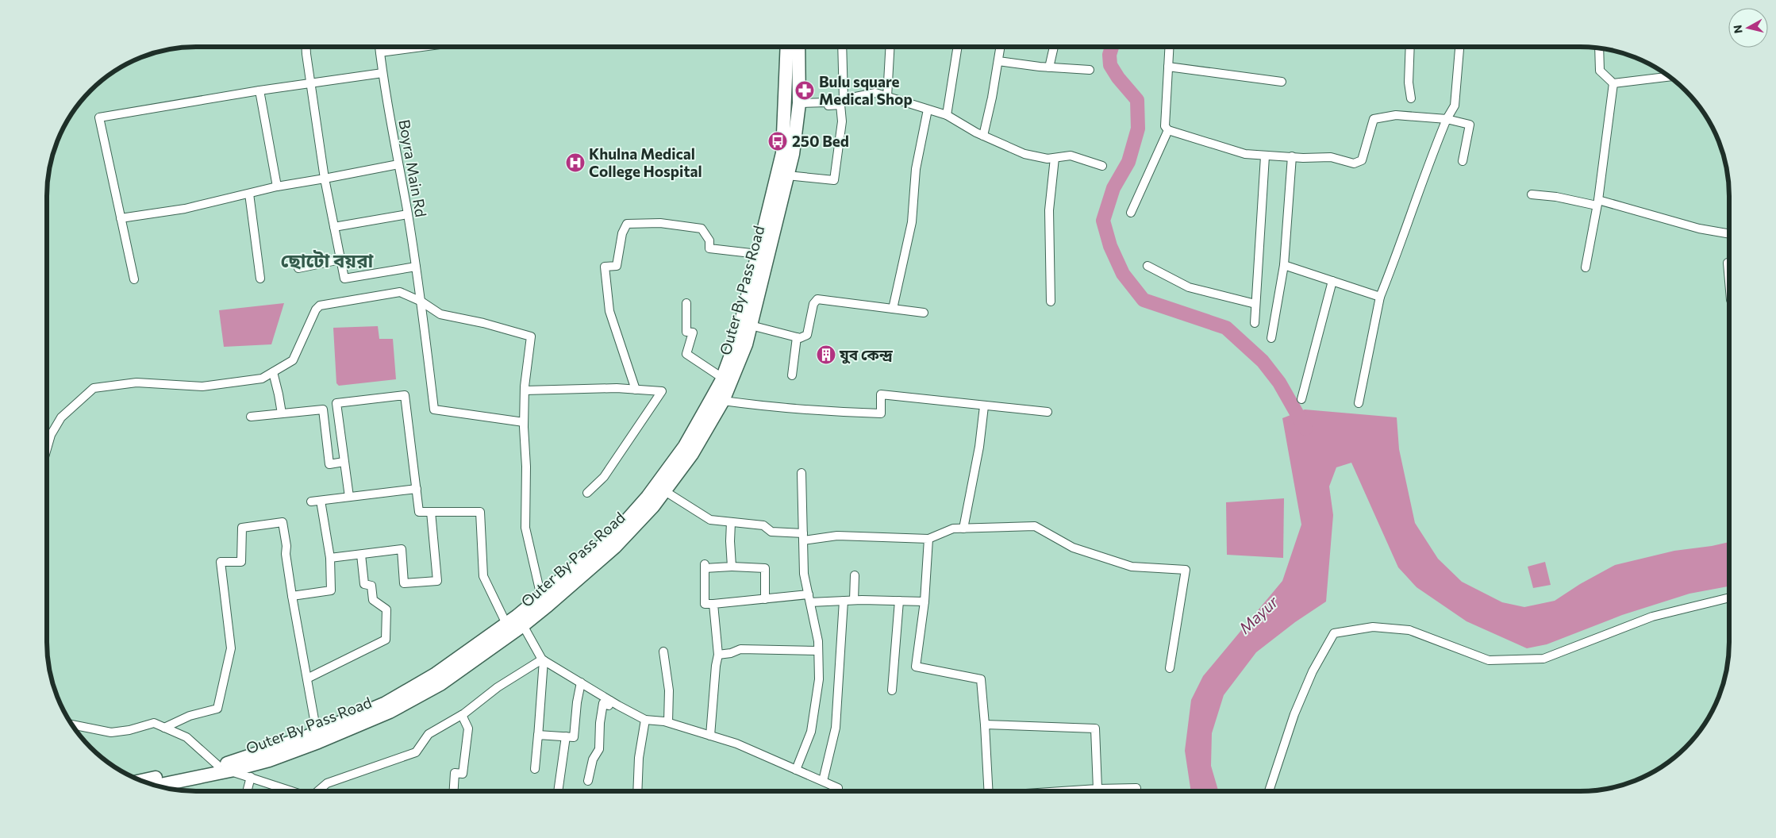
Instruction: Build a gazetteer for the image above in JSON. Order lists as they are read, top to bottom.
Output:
{
  "streets": {
    "main road": ["Outer By Pass Road"],
    "street": ["Boyra Main Rd"]
  },
  "districts": ["ছোটো বয়রা"],
  "water": ["Mayur"],
  "places": {
    "pharmacy": ["Bulu square Medical Shop"],
    "bus stop": ["250 Bed"],
    "hospital": ["Khulna Medical College Hospital"],
    "building": ["যুব কেন্দ্র"]
  },
  "north": "left"
}
